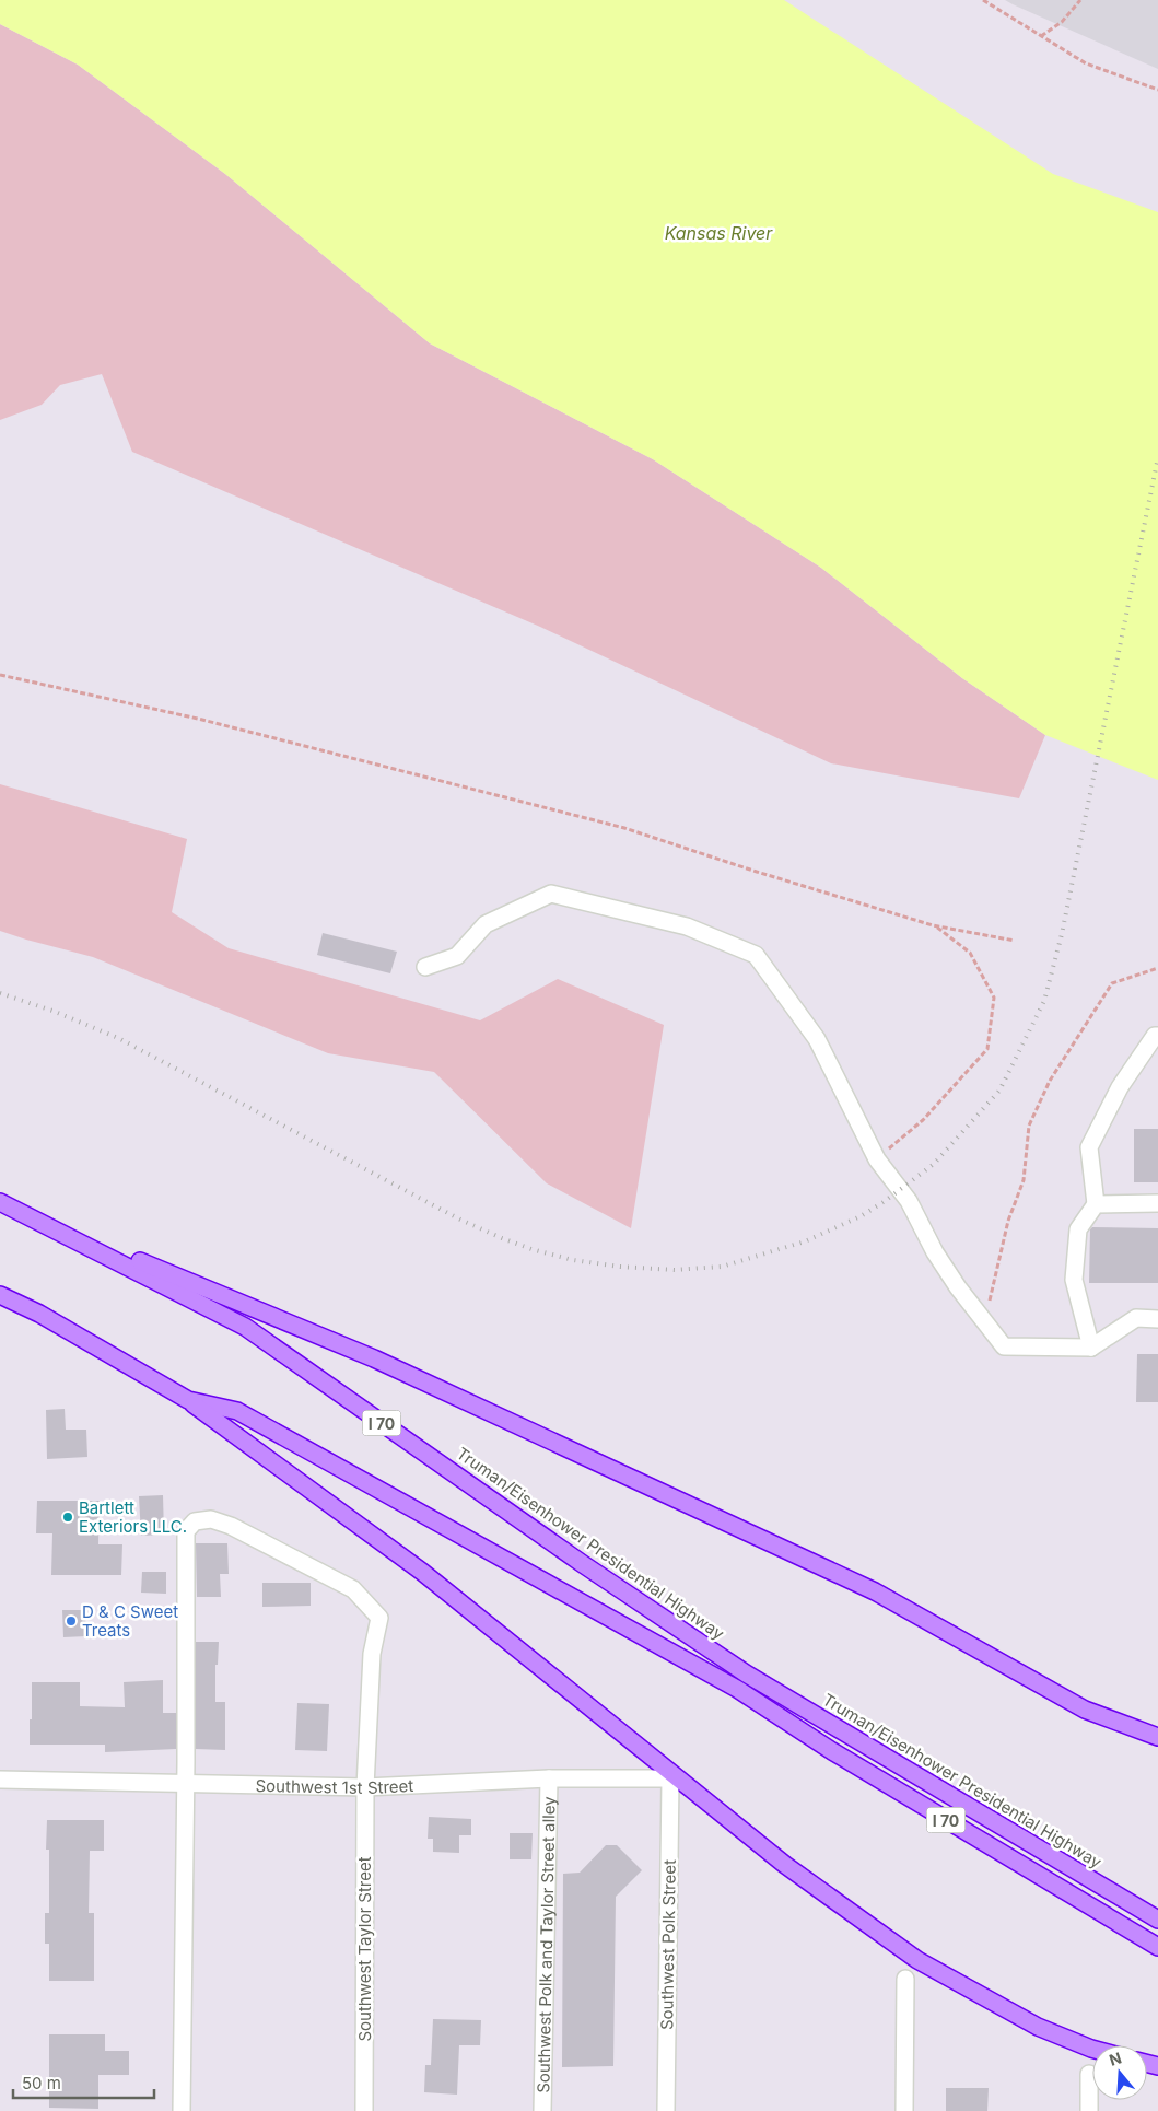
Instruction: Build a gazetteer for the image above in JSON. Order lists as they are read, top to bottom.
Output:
{
  "streets": {
    "highway": ["I 70", "Truman/Eisenhower Presidential Highway"],
    "street": [
      "Southwest 1st Street",
      "Southwest Polk and Taylor Street alley",
      "Southwest Polk Street",
      "Southwest Taylor Street"
    ]
  },
  "crossings": [
    ["Southwest 1st Street", "Southwest Polk and Taylor Street alley"],
    ["Southwest 1st Street", "Southwest Polk Street"],
    ["Southwest 1st Street", "Southwest Taylor Street"]
  ],
  "water": ["Kansas River"],
  "places": ["Bartlett Exteriors LLC.", "D & C Sweet Treats"],
  "scale_bar": "50 m",
  "north": "top"
}
